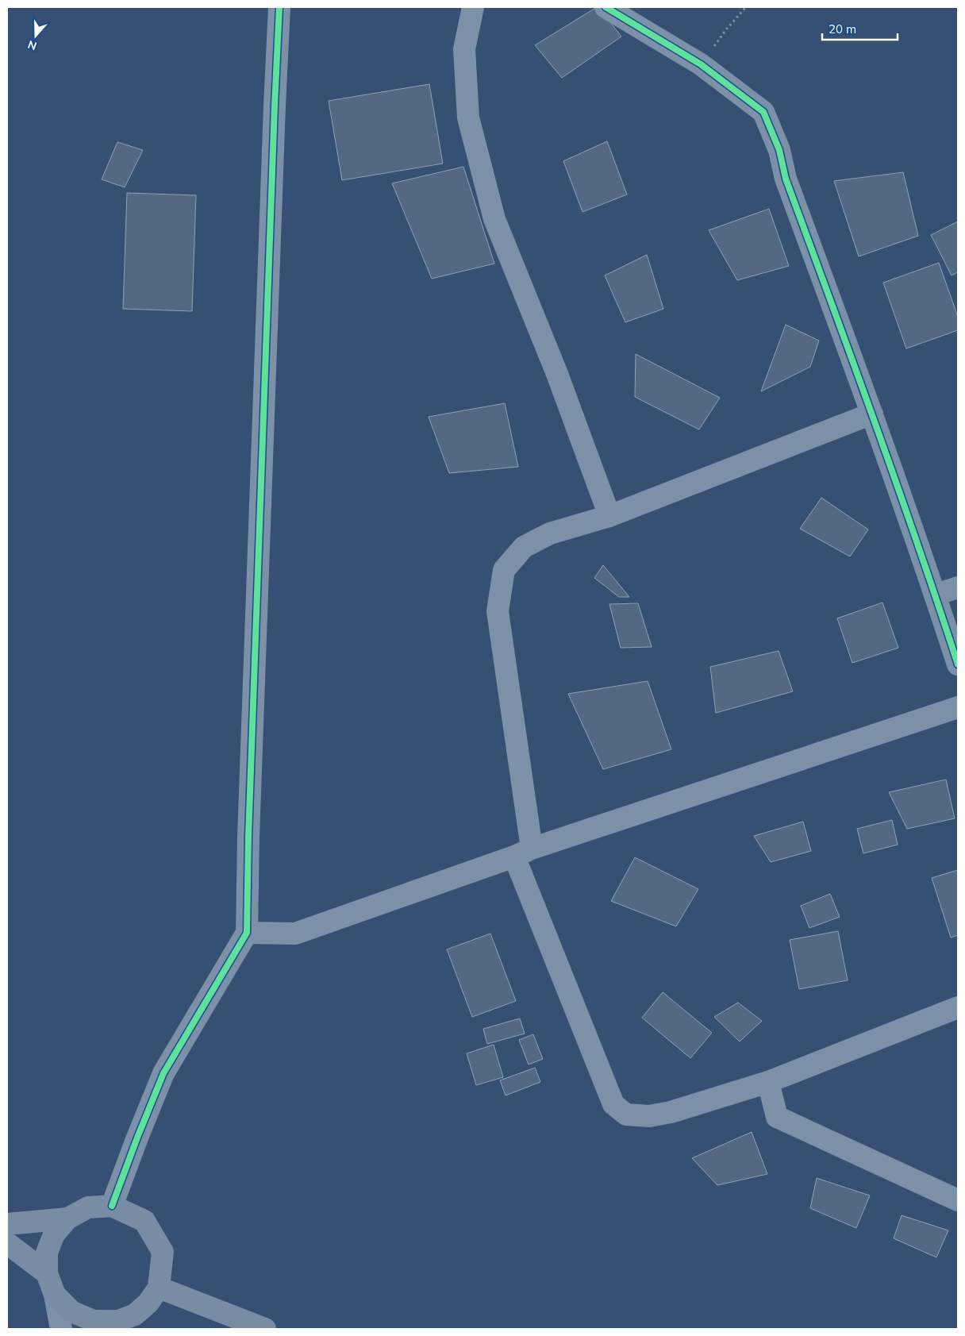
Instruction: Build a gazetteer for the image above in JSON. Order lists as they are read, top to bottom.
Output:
{
  "scale_bar": "20 m",
  "north": "bottom"
}
